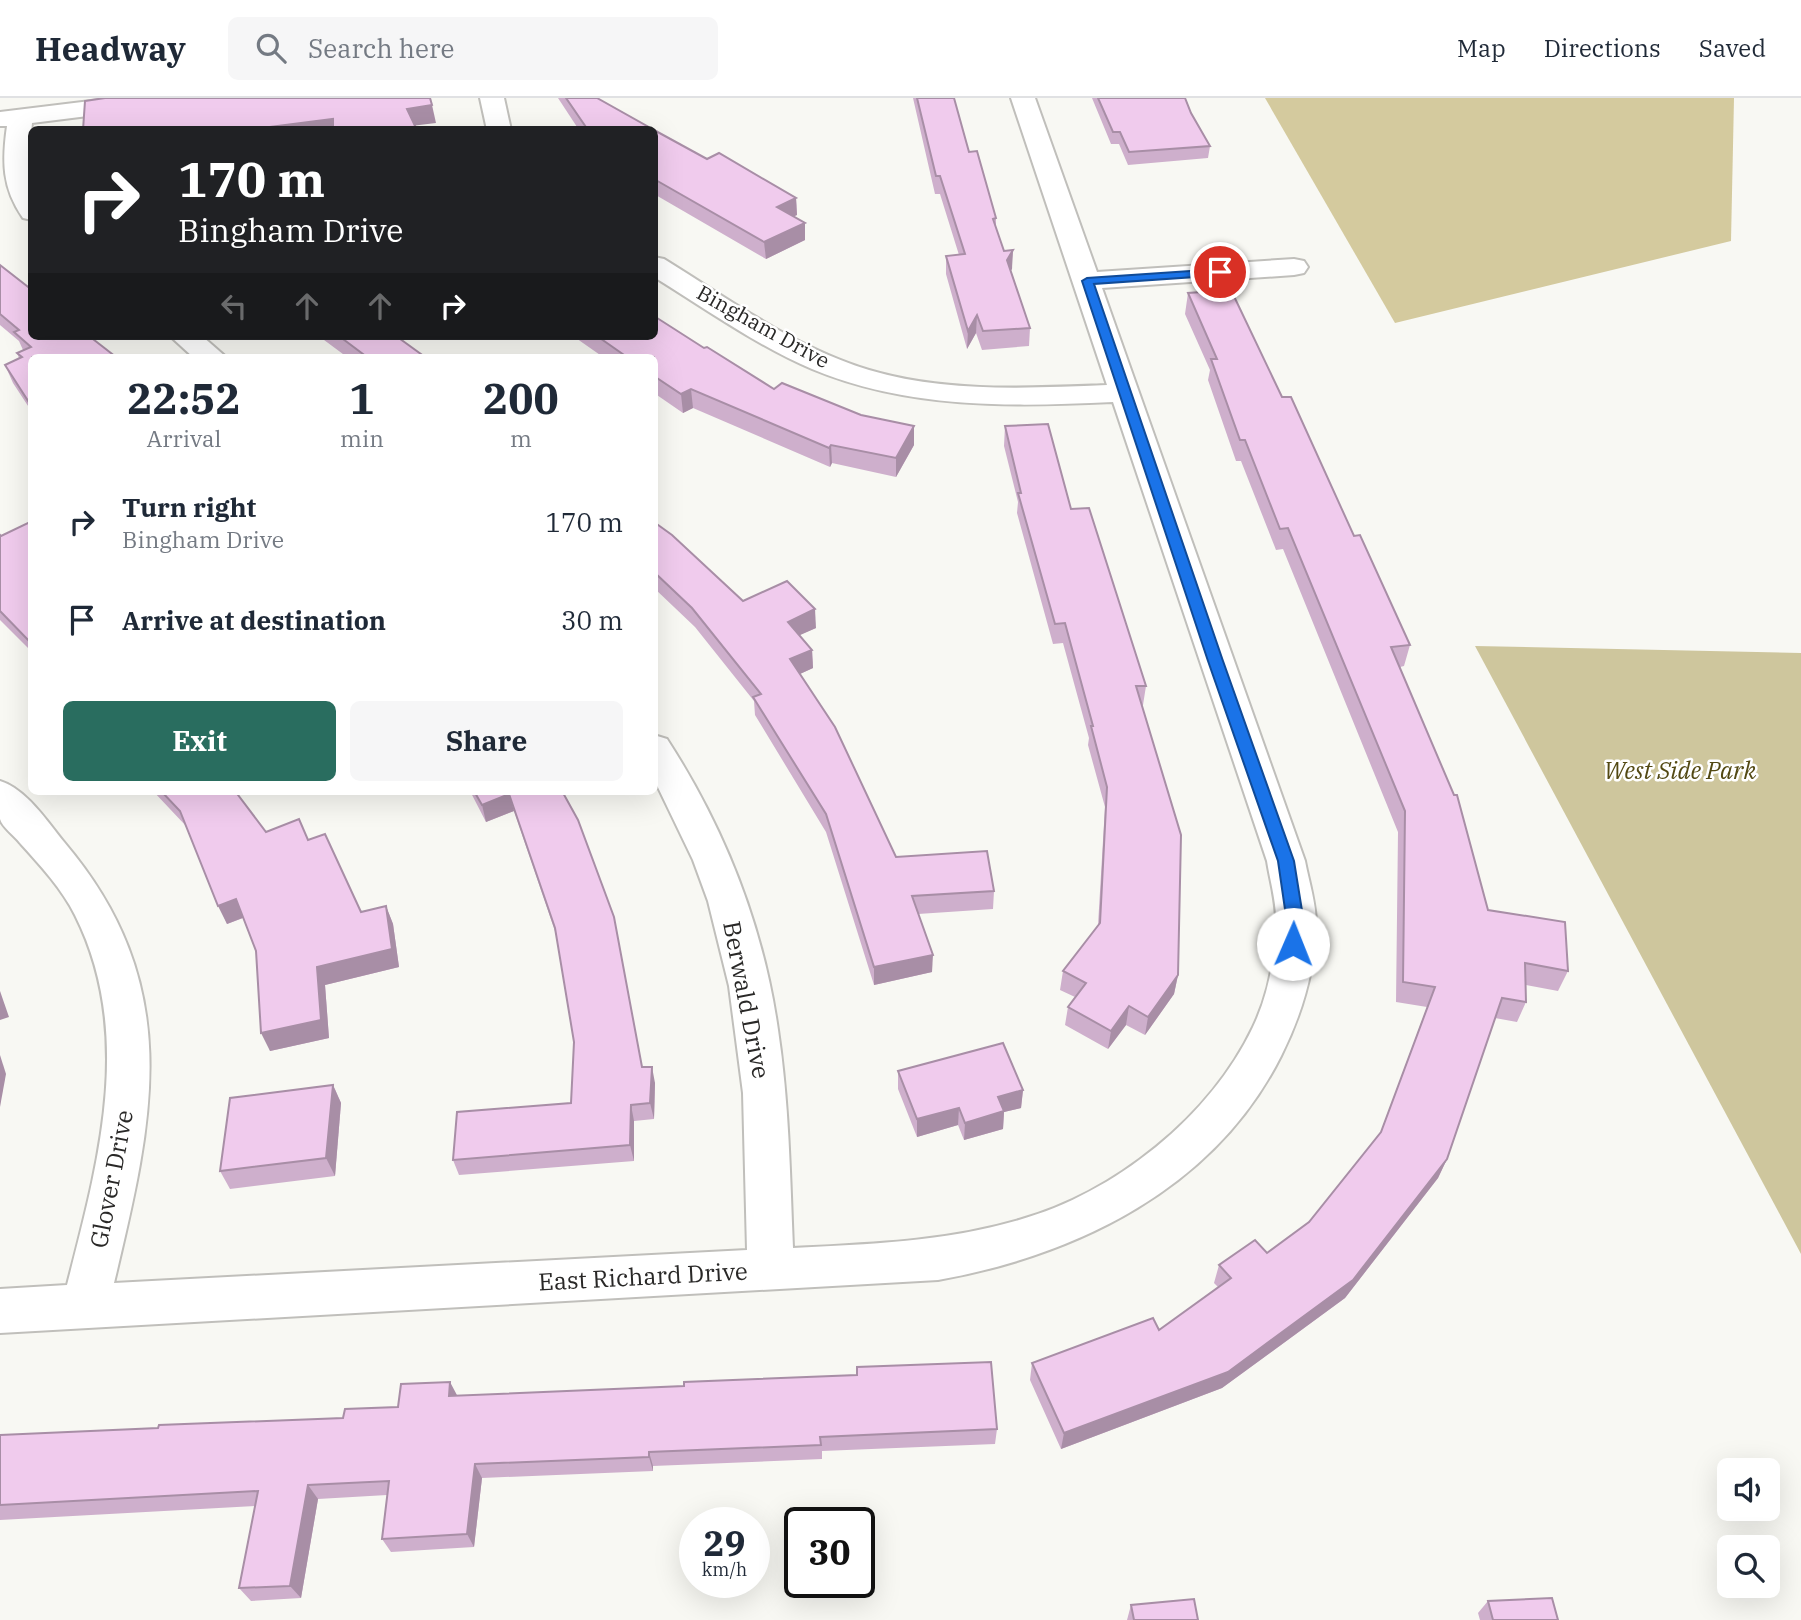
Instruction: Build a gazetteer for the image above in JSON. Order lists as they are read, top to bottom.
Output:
{
  "streets": {
    "street": [
      "Bingham Drive",
      "Berwald Drive",
      "Glover Drive",
      "East Richard Drive"
    ]
  },
  "crossings": [
    ["Bingham Drive", "East Richard Drive"],
    ["Berwald Drive", "East Richard Drive"],
    ["Glover Drive", "East Richard Drive"]
  ],
  "parks": ["West Side Park"],
  "page": {
    "header": "Headway",
    "search": "Search here",
    "nav": ["Map", "Directions", "Saved"],
    "turn": ["170 m", "Bingham Drive"],
    "eta": [
      "22:52",
      "Arrival",
      "1",
      "min",
      "200",
      "m"
    ],
    "list": [
      {
        "name": "Turn right",
        "note": "Bingham Drive",
        "value": "170 m"
      },
      {
        "name": "Arrive at destination",
        "value": "30 m"
      }
    ],
    "buttons": ["Exit", "Share"],
    "speed": "29 km/h",
    "limit": "30"
  }
}
